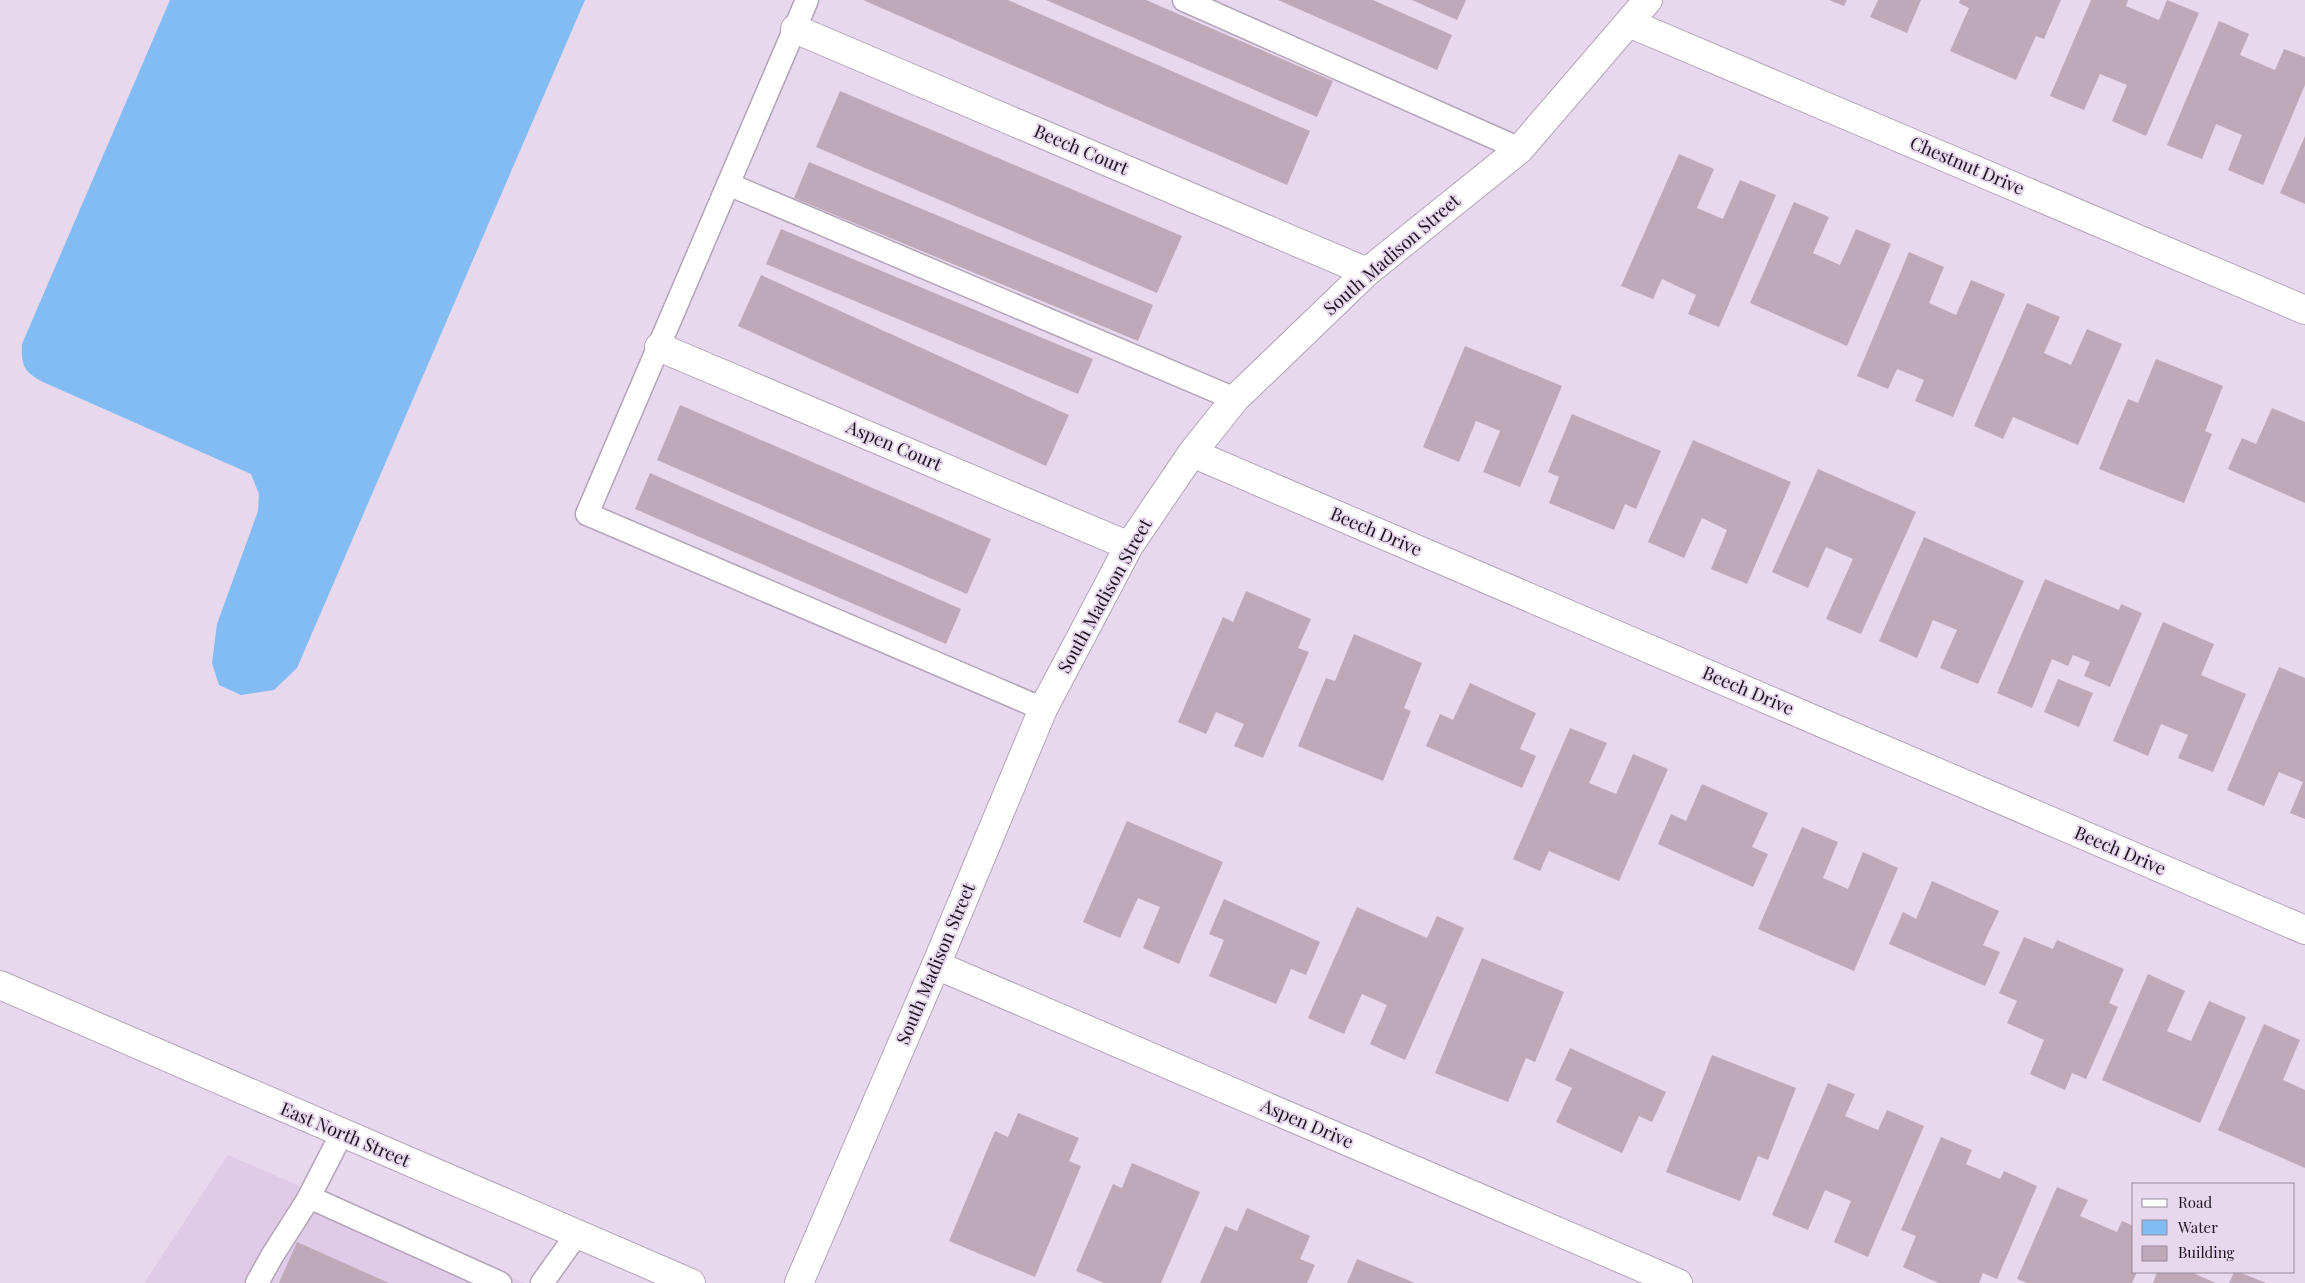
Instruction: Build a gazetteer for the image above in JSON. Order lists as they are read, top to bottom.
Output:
{
  "streets": {
    "street": [
      "Beech Court",
      "Chestnut Drive",
      "South Madison Street",
      "Aspen Court",
      "Beech Drive",
      "Aspen Drive",
      "East North Street"
    ]
  },
  "crossings": [
    ["Beech Court", "South Madison Street"],
    ["Chestnut Drive", "South Madison Street"],
    ["South Madison Street", "Aspen Court"],
    ["South Madison Street", "Beech Drive"],
    ["South Madison Street", "Aspen Drive"]
  ],
  "legend": ["Road", "Water", "Building"]
}
